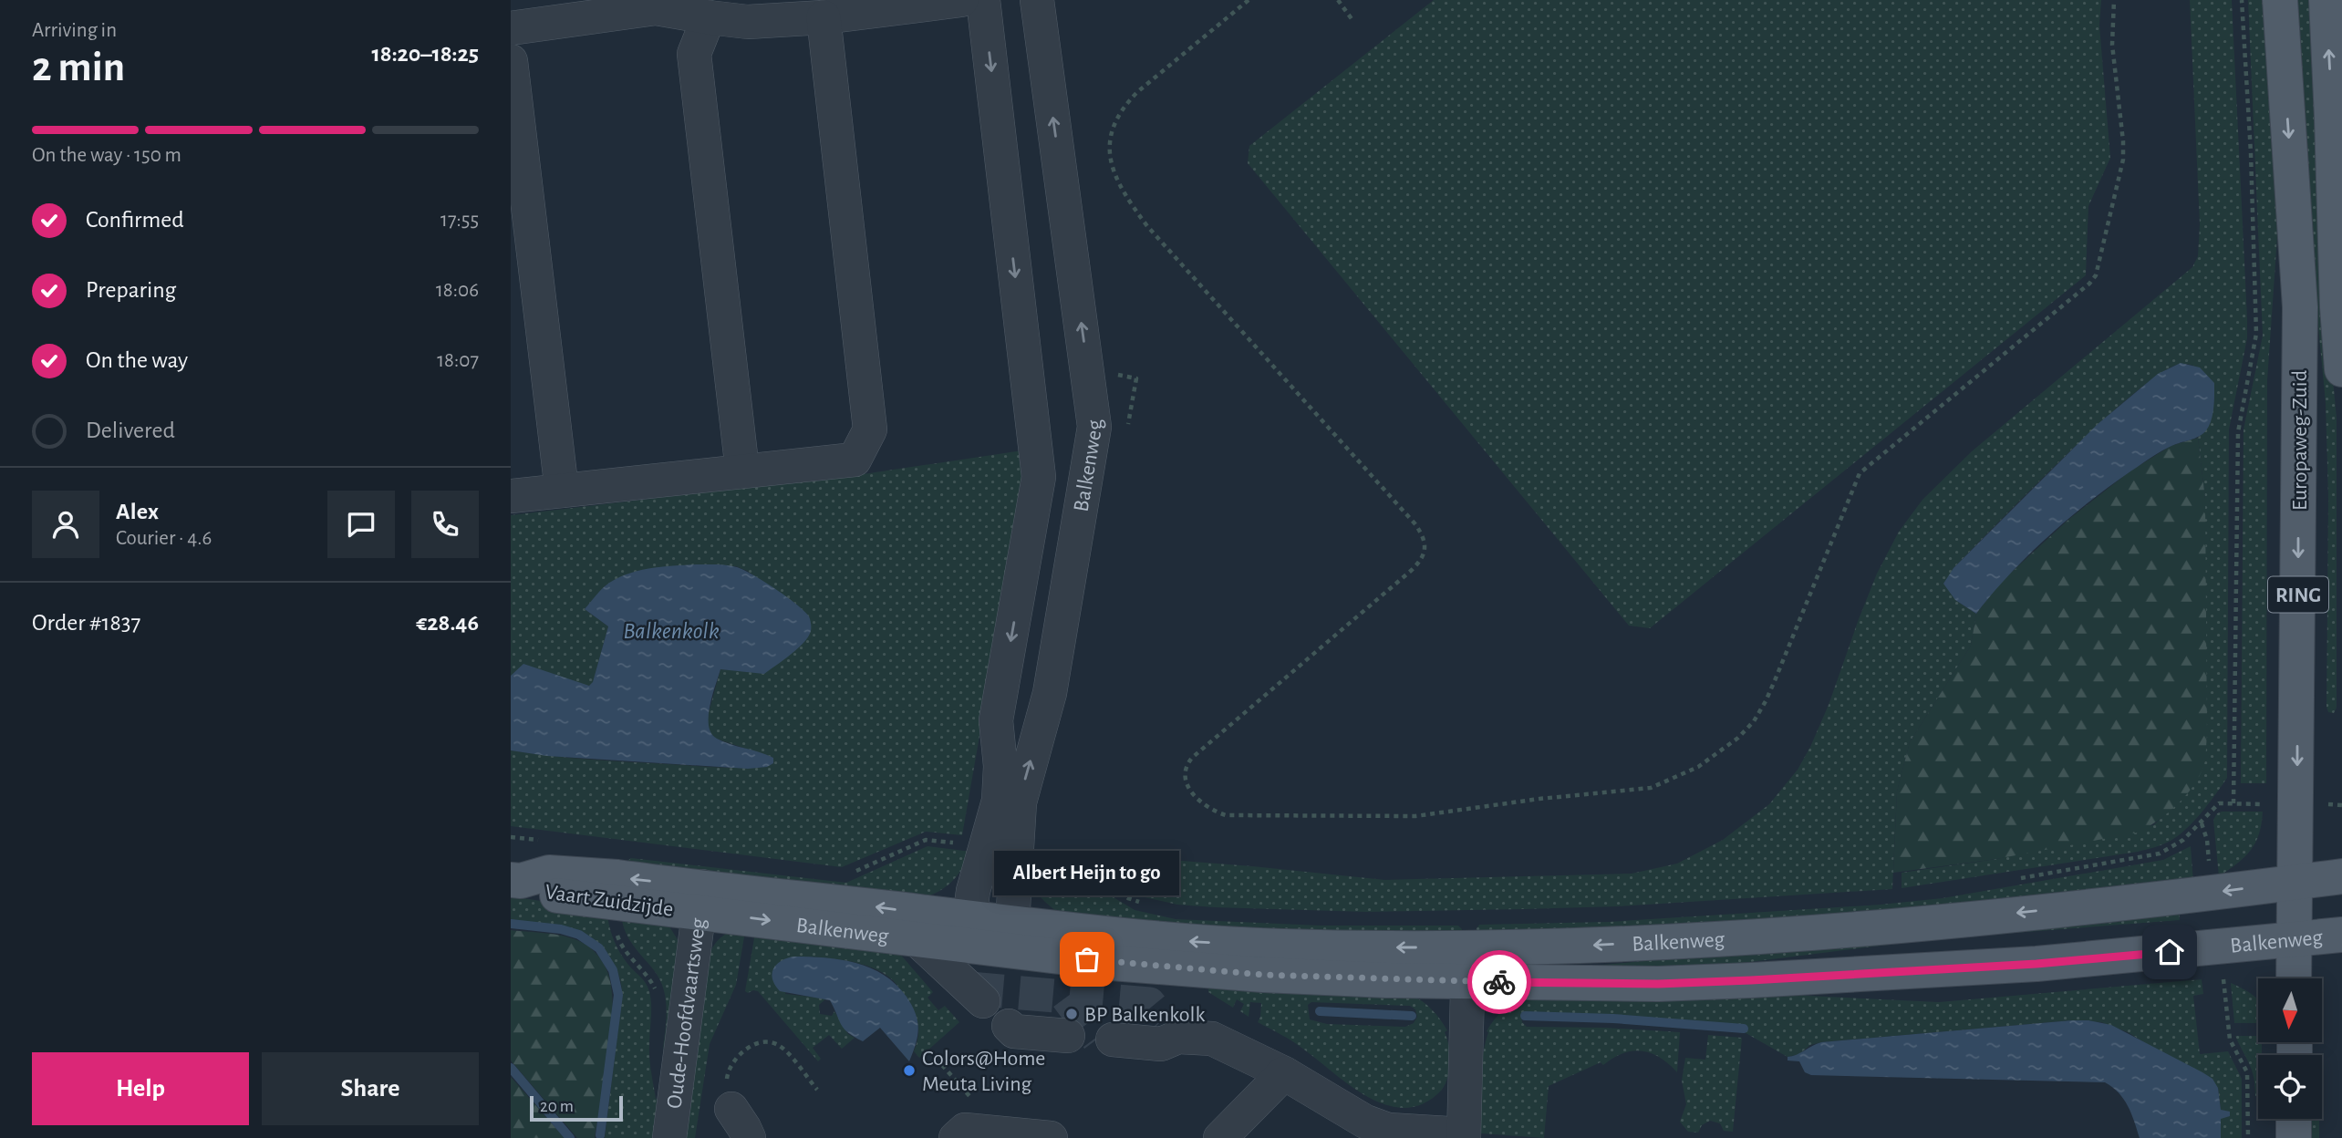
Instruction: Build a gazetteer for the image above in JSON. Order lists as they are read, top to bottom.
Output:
{
  "streets": {
    "main road": [
      "Europaweg-Zuid",
      "Balkenweg",
      "RING",
      "Vaart Zuidzijde"
    ],
    "street": ["Oude-Hoofdvaartsweg"]
  },
  "crossings": [
    ["Europaweg-Zuid", "Balkenweg"],
    ["Europaweg-Zuid", "RING"],
    ["Balkenweg", "RING"],
    ["Balkenweg", "Vaart Zuidzijde"],
    ["Balkenweg", "Oude-Hoofdvaartsweg"],
    ["Vaart Zuidzijde", "Oude-Hoofdvaartsweg"]
  ],
  "water": ["Balkenkolk"],
  "places": ["Albert Heijn to go", "BP Balkenkolk", "Colors@Home Meuta Living"],
  "scale_bar": "20 m",
  "north": "bottom",
  "page": {
    "heading": ["2 min", "Arriving in", "18:20–18:25"],
    "panel": [
      "Alex",
      "Courier · 4.6",
      "Order #1837",
      "€28.46"
    ],
    "bar": "On the way · 150 m",
    "list": [
      ["Confirmed", "17:55"],
      ["Preparing", "18:06"],
      ["On the way", "18:07"],
      "Delivered"
    ],
    "bubble": "Albert Heijn to go",
    "buttons": ["Help", "Share"],
    "scale": "20 m"
  }
}
